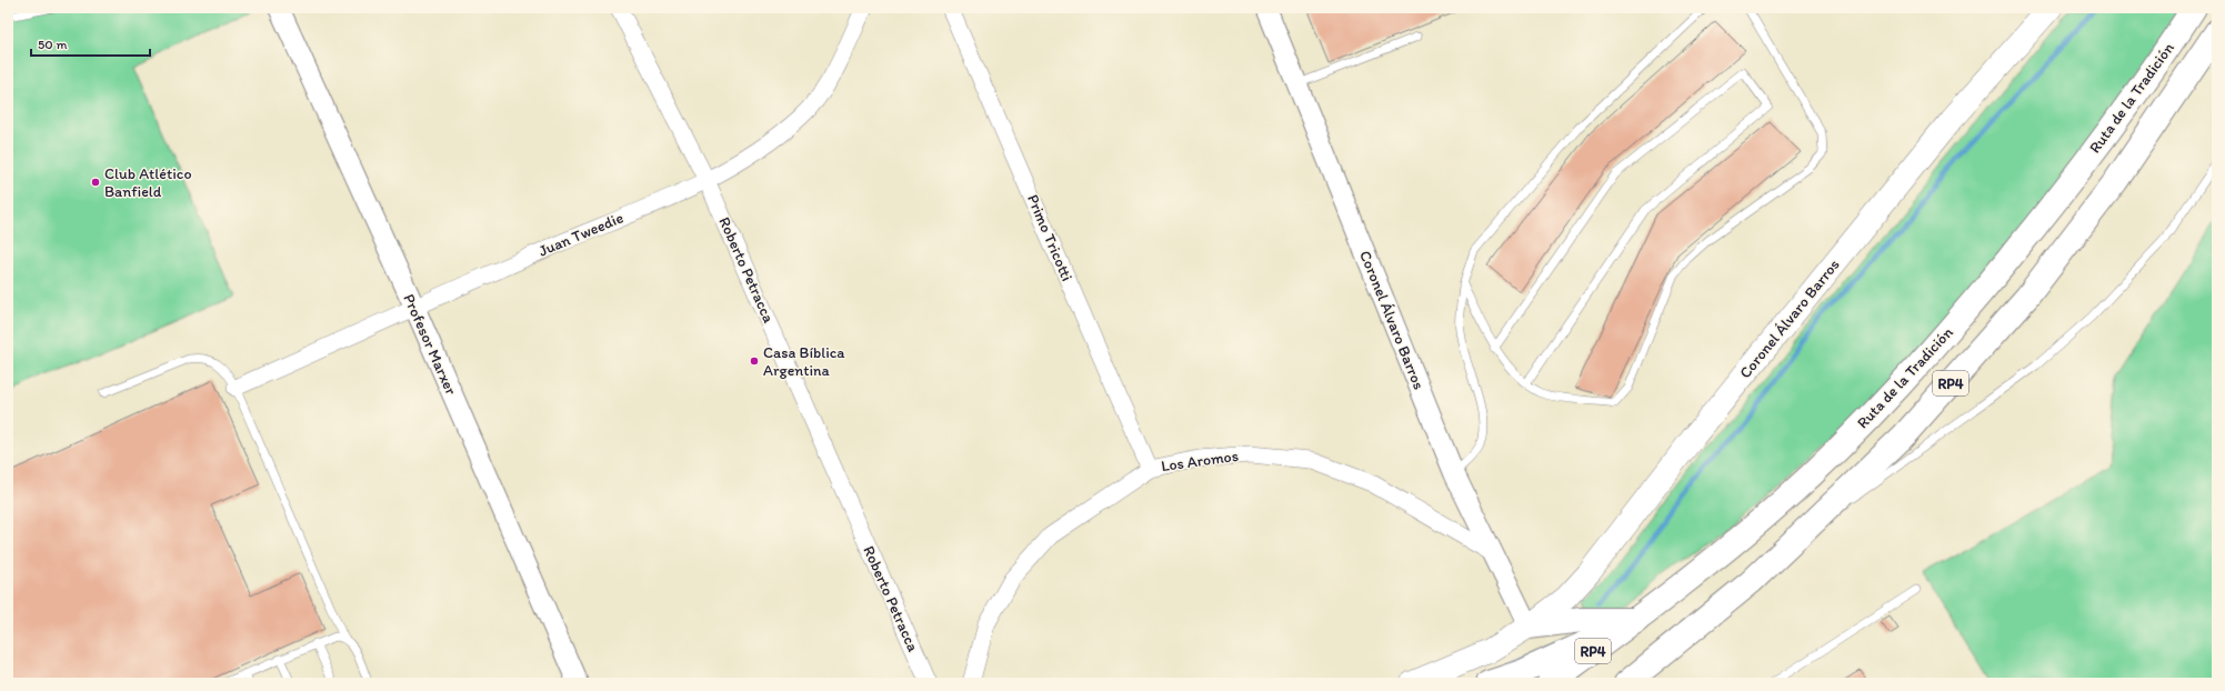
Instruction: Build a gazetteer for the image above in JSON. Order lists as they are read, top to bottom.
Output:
{
  "streets": {
    "main road": ["Ruta de la Tradición", "Coronel Álvaro Barros", "RP4"],
    "street": [
      "Juan Tweedie",
      "Primo Tricotti",
      "Roberto Petracca",
      "Profesor Marxer",
      "Los Aromos"
    ]
  },
  "crossings": [
    ["Juan Tweedie", "Roberto Petracca"],
    ["Juan Tweedie", "Profesor Marxer"],
    ["Primo Tricotti", "Los Aromos"],
    ["Coronel Álvaro Barros", "Los Aromos"]
  ],
  "places": ["Club Atlético Banfield", "Casa Bíblica Argentina"],
  "scale_bar": "50 m"
}
